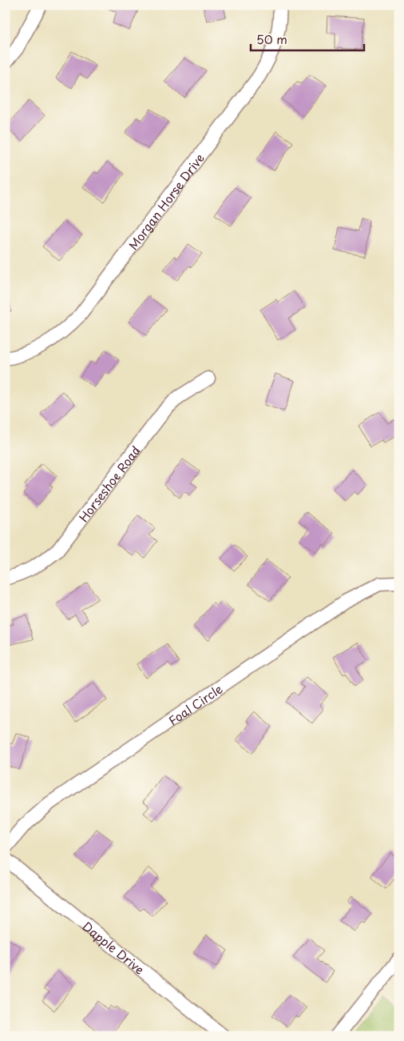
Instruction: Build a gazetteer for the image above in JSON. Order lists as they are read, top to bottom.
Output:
{
  "streets": {
    "street": [
      "Morgan Horse Drive",
      "Horseshoe Road",
      "Foal Circle",
      "Dapple Drive"
    ]
  },
  "scale_bar": "50 m"
}
